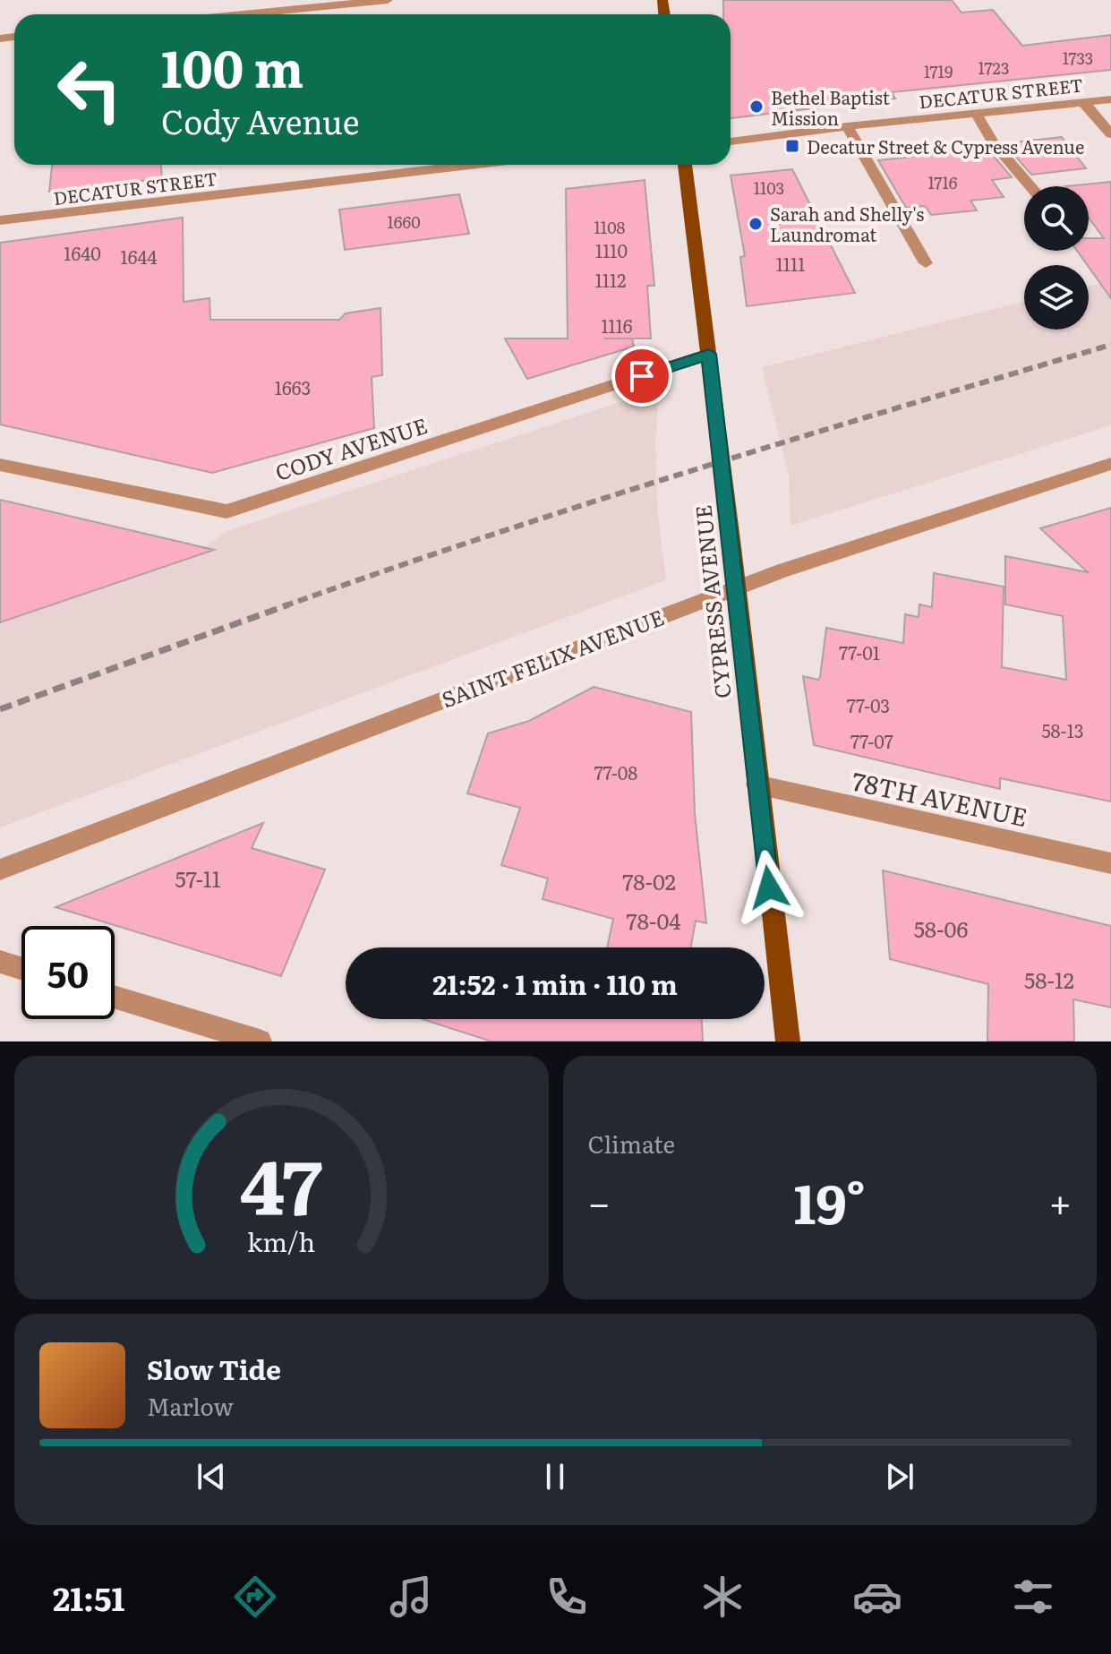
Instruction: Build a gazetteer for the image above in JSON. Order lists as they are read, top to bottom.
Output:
{
  "streets": {
    "main road": ["CYPRESS AVENUE"],
    "street": [
      "DECATUR STREET",
      "CODY AVENUE",
      "SAINT FELIX AVENUE",
      "78TH AVENUE"
    ]
  },
  "crossings": [
    ["CODY AVENUE", "CYPRESS AVENUE"],
    ["CYPRESS AVENUE", "SAINT FELIX AVENUE"],
    ["CYPRESS AVENUE", "78TH AVENUE"]
  ],
  "places": {
    "other": ["Bethel Baptist Mission", "Sarah and Shelly's Laundromat"],
    "transit": ["Decatur Street & Cypress Avenue"]
  },
  "house_numbers": [
    "1733",
    "1723",
    "1719",
    "1716",
    "1103",
    "1660",
    "1108",
    "1110",
    "1640",
    "1644",
    "1111",
    "1112",
    "1116",
    "1663",
    "77-01",
    "77-03",
    "58-13",
    "77-07",
    "77-08",
    "57-11",
    "78-02",
    "78-04",
    "58-06",
    "58-12"
  ],
  "page": {
    "turn": ["100 m", "Cody Avenue"],
    "limit": "50",
    "trip": "21:52 · 1 min · 110 m",
    "tile": "Climate",
    "heat": ["−", "19°", "+"],
    "song": ["Slow Tide", "Marlow"],
    "tabs": "21:51",
    "gauge": ["47", "km/h"]
  }
}
